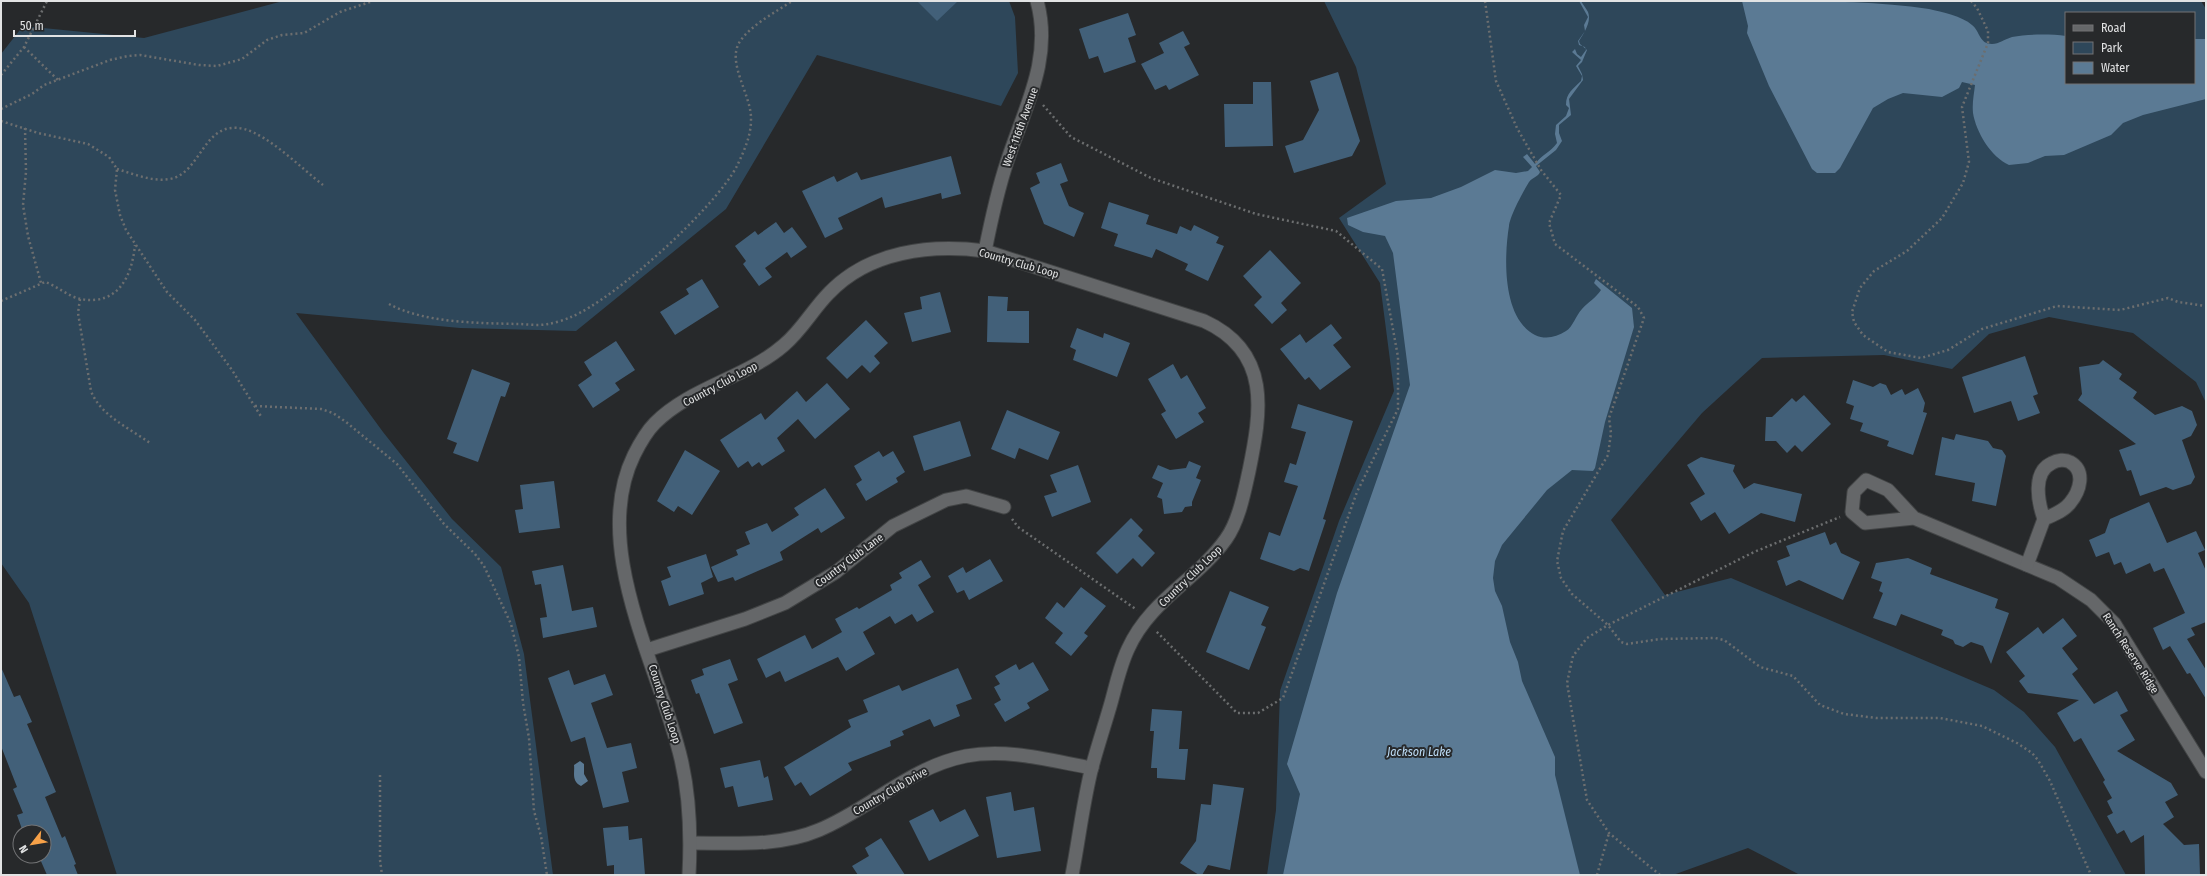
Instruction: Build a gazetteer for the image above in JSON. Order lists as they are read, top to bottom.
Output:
{
  "streets": {
    "street": [
      "West 116th Avenue",
      "Country Club Loop",
      "Country Club Lane",
      "Ranch Reserve Ridge",
      "Country Club Drive"
    ]
  },
  "crossings": [
    ["West 116th Avenue", "Country Club Loop"],
    ["Country Club Loop", "Country Club Lane"],
    ["Country Club Loop", "Country Club Drive"]
  ],
  "water": ["Jackson Lake"],
  "legend": ["Road", "Park", "Water"],
  "scale_bar": "50 m",
  "north": "bottom left"
}
